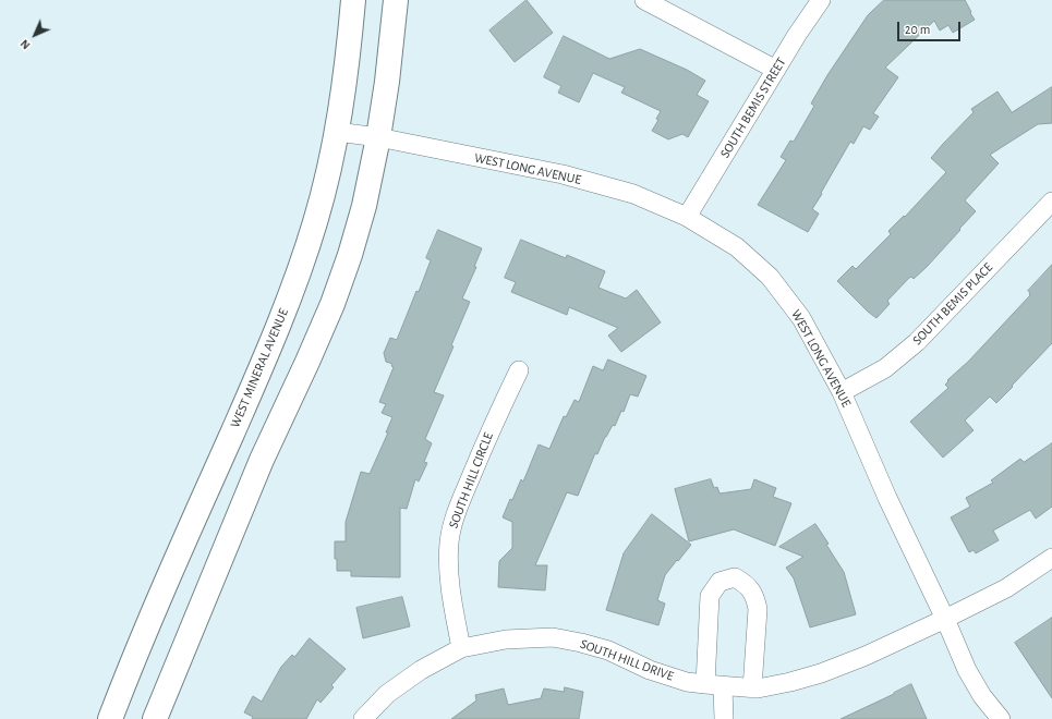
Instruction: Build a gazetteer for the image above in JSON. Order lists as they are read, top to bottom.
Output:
{
  "streets": {
    "main road": ["WEST MINERAL AVENUE"],
    "street": [
      "SOUTH BEMIS STREET",
      "WEST LONG AVENUE",
      "SOUTH BEMIS PLACE",
      "SOUTH HILL CIRCLE",
      "SOUTH HILL DRIVE"
    ]
  },
  "crossings": [
    ["SOUTH BEMIS STREET", "WEST LONG AVENUE"],
    ["WEST LONG AVENUE", "SOUTH BEMIS PLACE"],
    ["WEST LONG AVENUE", "WEST MINERAL AVENUE"],
    ["WEST LONG AVENUE", "SOUTH HILL DRIVE"],
    ["SOUTH HILL CIRCLE", "SOUTH HILL DRIVE"]
  ],
  "scale_bar": "20 m",
  "north": "bottom left"
}
